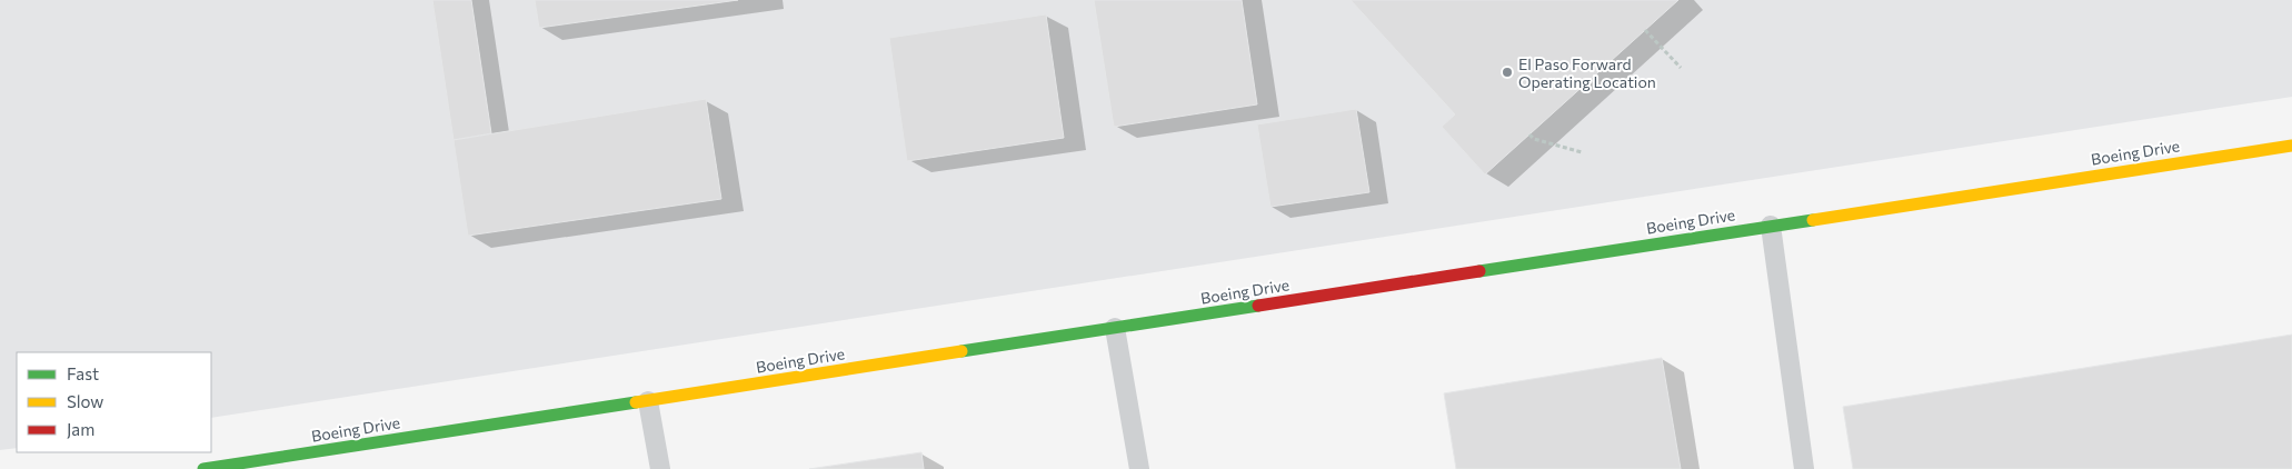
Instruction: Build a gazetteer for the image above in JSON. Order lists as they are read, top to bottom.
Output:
{
  "streets": {
    "street": ["Boeing Drive"]
  },
  "places": ["El Paso Forward Operating Location"],
  "legend": ["Fast", "Slow", "Jam"]
}
